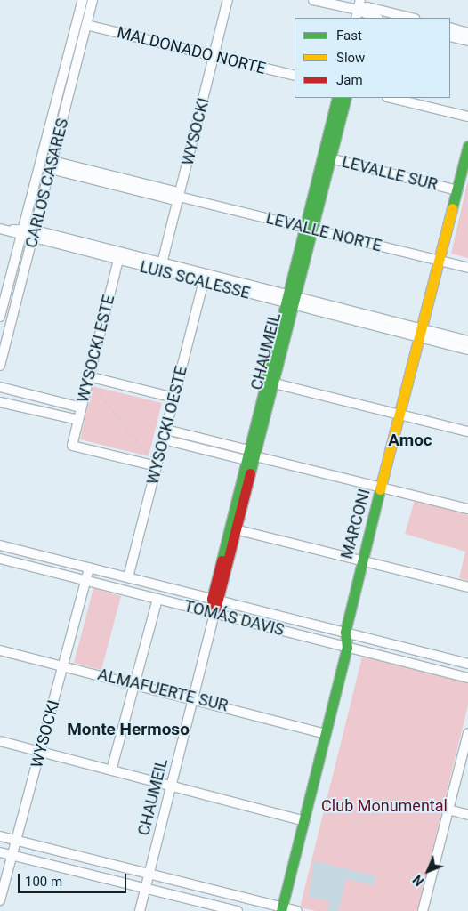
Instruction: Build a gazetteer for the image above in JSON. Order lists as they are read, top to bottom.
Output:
{
  "streets": {
    "street": [
      "MALDONADO NORTE",
      "WYSOCKI",
      "LEVALLE SUR",
      "CARLOS CASARES",
      "LEVALLE NORTE",
      "LUIS SCALESSE",
      "WYSOCKI ESTE",
      "CHAUMEIL",
      "WYSOCKI OESTE",
      "MARCONI",
      "TOMÁS DAVIS",
      "ALMAFUERTE SUR"
    ]
  },
  "crossings": [
    ["MALDONADO NORTE", "WYSOCKI"],
    ["MALDONADO NORTE", "CARLOS CASARES"],
    ["WYSOCKI", "LEVALLE NORTE"],
    ["WYSOCKI", "LUIS SCALESSE"],
    ["WYSOCKI", "TOMÁS DAVIS"],
    ["WYSOCKI", "ALMAFUERTE SUR"],
    ["LEVALLE SUR", "CHAUMEIL"],
    ["LEVALLE SUR", "MARCONI"],
    ["CARLOS CASARES", "LEVALLE NORTE"],
    ["CARLOS CASARES", "LUIS SCALESSE"],
    ["LEVALLE NORTE", "CHAUMEIL"],
    ["LEVALLE NORTE", "MARCONI"],
    ["LUIS SCALESSE", "WYSOCKI ESTE"],
    ["LUIS SCALESSE", "CHAUMEIL"],
    ["LUIS SCALESSE", "WYSOCKI OESTE"],
    ["LUIS SCALESSE", "MARCONI"],
    ["WYSOCKI ESTE", "WYSOCKI OESTE"],
    ["CHAUMEIL", "TOMÁS DAVIS"],
    ["CHAUMEIL", "ALMAFUERTE SUR"],
    ["WYSOCKI OESTE", "TOMÁS DAVIS"],
    ["MARCONI", "TOMÁS DAVIS"],
    ["MARCONI", "ALMAFUERTE SUR"]
  ],
  "districts": ["Amoc", "Monte Hermoso"],
  "parks": ["Club Monumental"],
  "legend": ["Fast", "Slow", "Jam"],
  "scale_bar": "100 m",
  "north": "bottom left"
}
